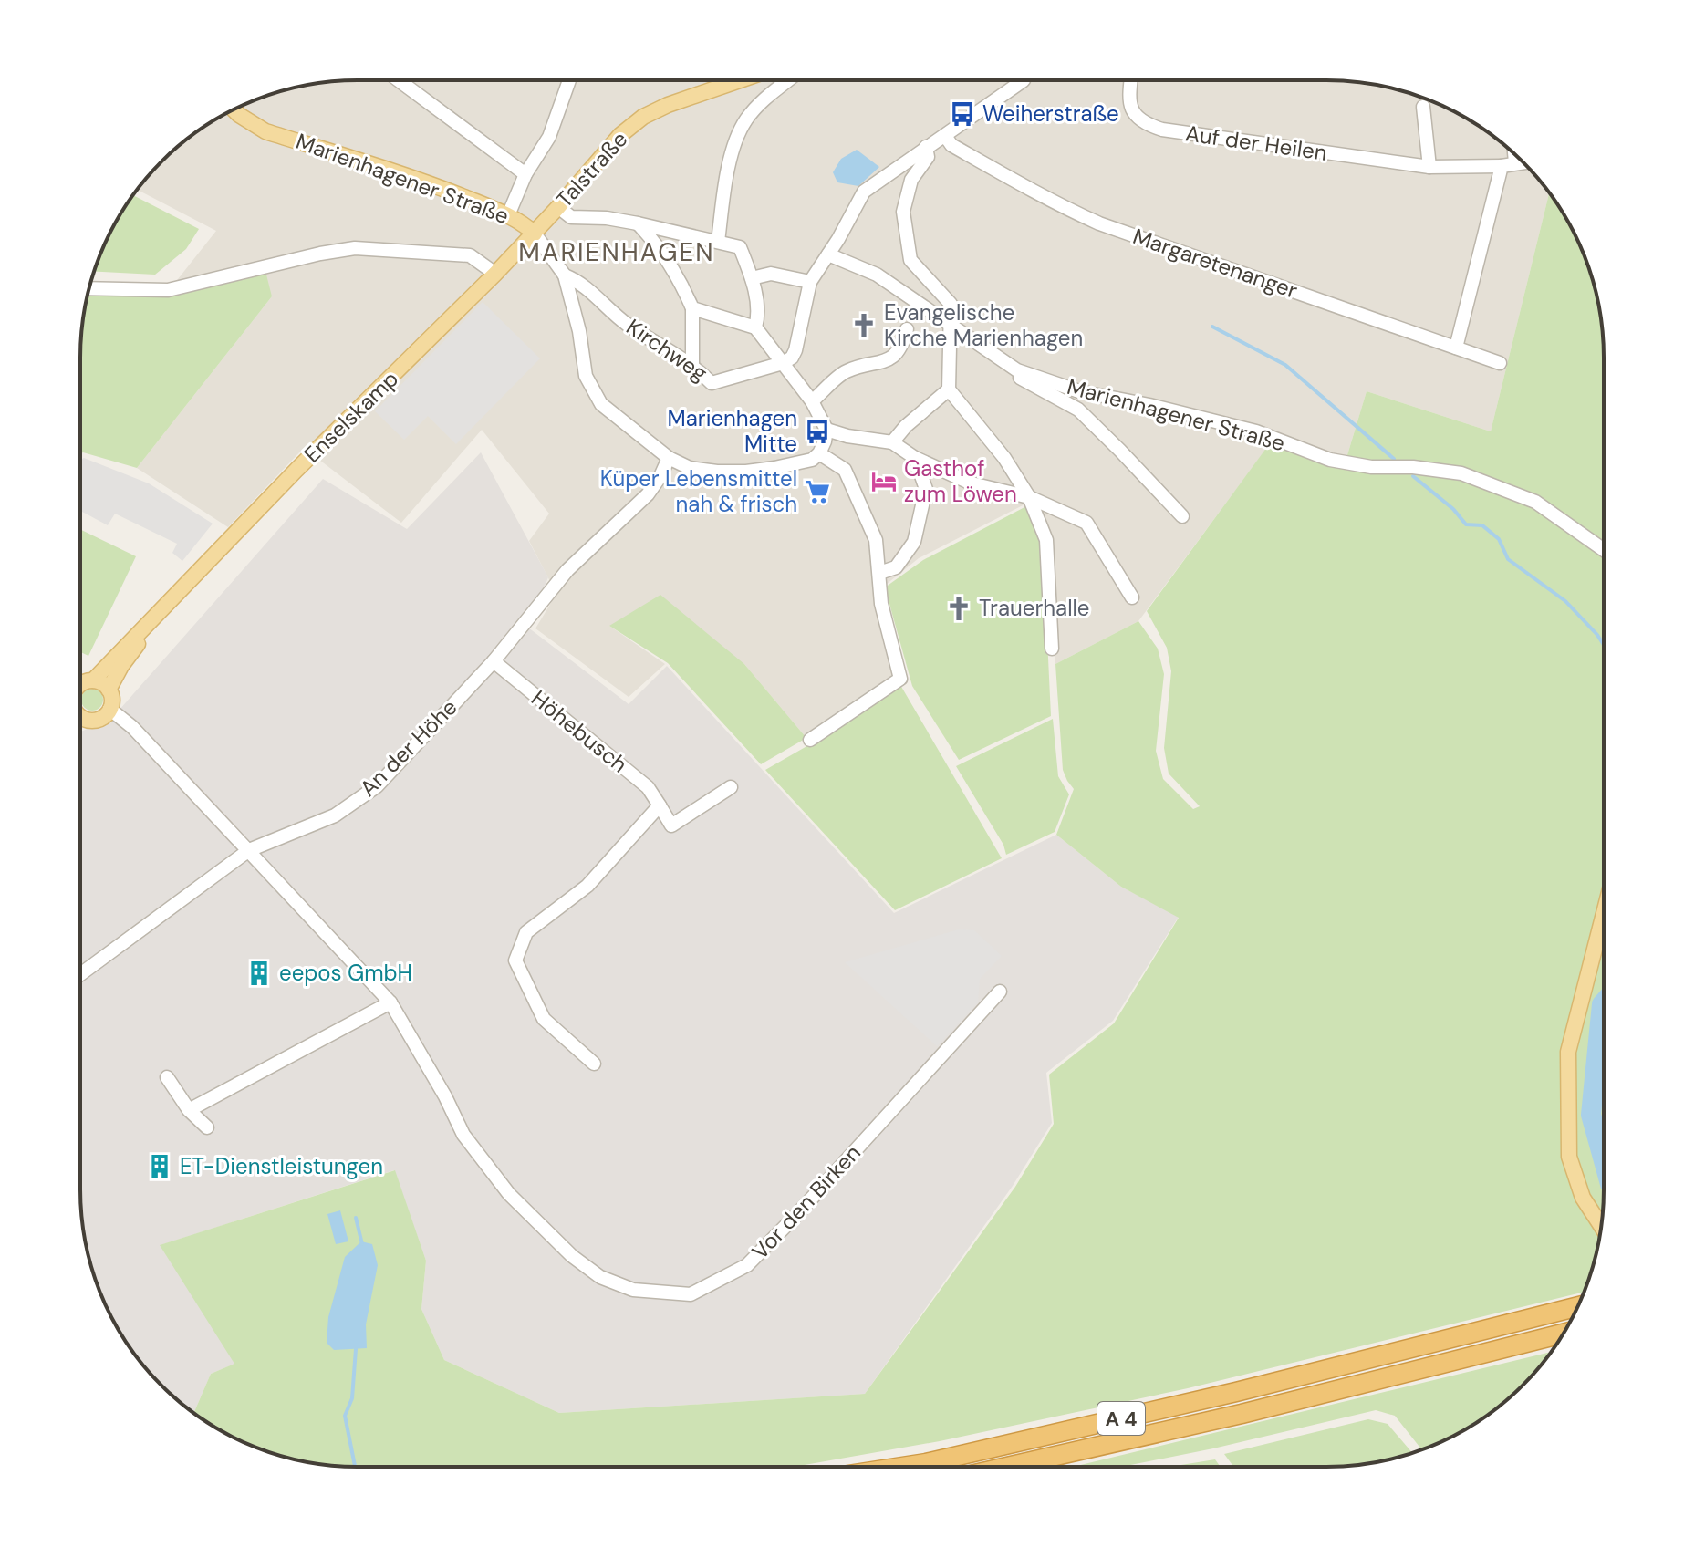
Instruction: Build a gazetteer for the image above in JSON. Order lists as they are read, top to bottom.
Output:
{
  "streets": {
    "highway": ["A 4"],
    "main road": ["Talstraße", "Marienhagener Straße", "Enselskamp"],
    "street": [
      "Auf der Heilen",
      "Margaretenanger",
      "Kirchweg",
      "Höhebusch",
      "An der Höhe",
      "Vor den Birken"
    ]
  },
  "crossings": [
    ["Talstraße", "Marienhagener Straße"],
    ["Talstraße", "Enselskamp"],
    ["Marienhagener Straße", "Kirchweg"],
    ["Marienhagener Straße", "Enselskamp"],
    ["Marienhagener Straße", "An der Höhe"],
    ["Höhebusch", "An der Höhe"],
    ["An der Höhe", "Vor den Birken"]
  ],
  "districts": ["MARIENHAGEN"],
  "places": {
    "bus stop": ["Weiherstraße", "Marienhagen Mitte"],
    "church": ["Evangelische Kirche Marienhagen", "Trauerhalle"],
    "hotel": ["Gasthof zum Löwen"],
    "supermarket": ["Küper Lebensmittel nah & frisch"],
    "building": ["eepos GmbH", "ET-Dienstleistungen"]
  }
}
